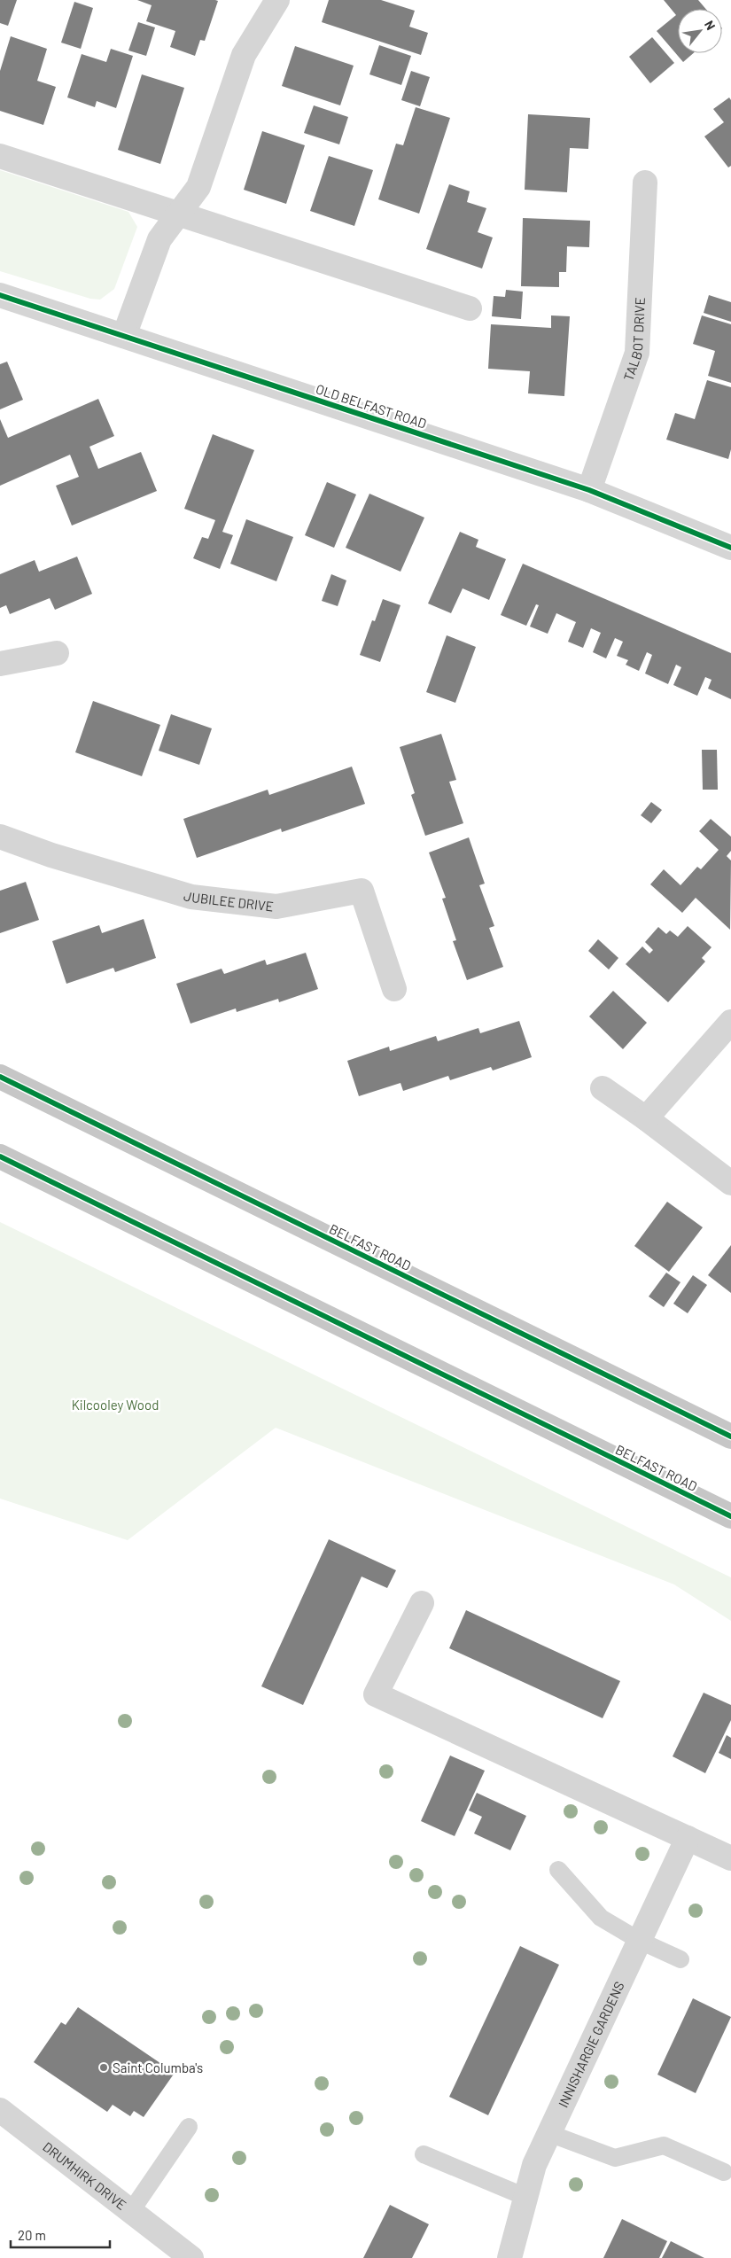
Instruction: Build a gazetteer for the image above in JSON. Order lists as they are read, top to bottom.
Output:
{
  "streets": {
    "highway": ["BELFAST ROAD"],
    "street": [
      "TALBOT DRIVE",
      "OLD BELFAST ROAD",
      "JUBILEE DRIVE",
      "INNISHARGIE GARDENS",
      "DRUMHIRK DRIVE"
    ]
  },
  "crossings": [
    ["TALBOT DRIVE", "OLD BELFAST ROAD"]
  ],
  "parks": ["Kilcooley Wood"],
  "places": ["Saint Columba's"],
  "scale_bar": "20 m",
  "north": "top right"
}
